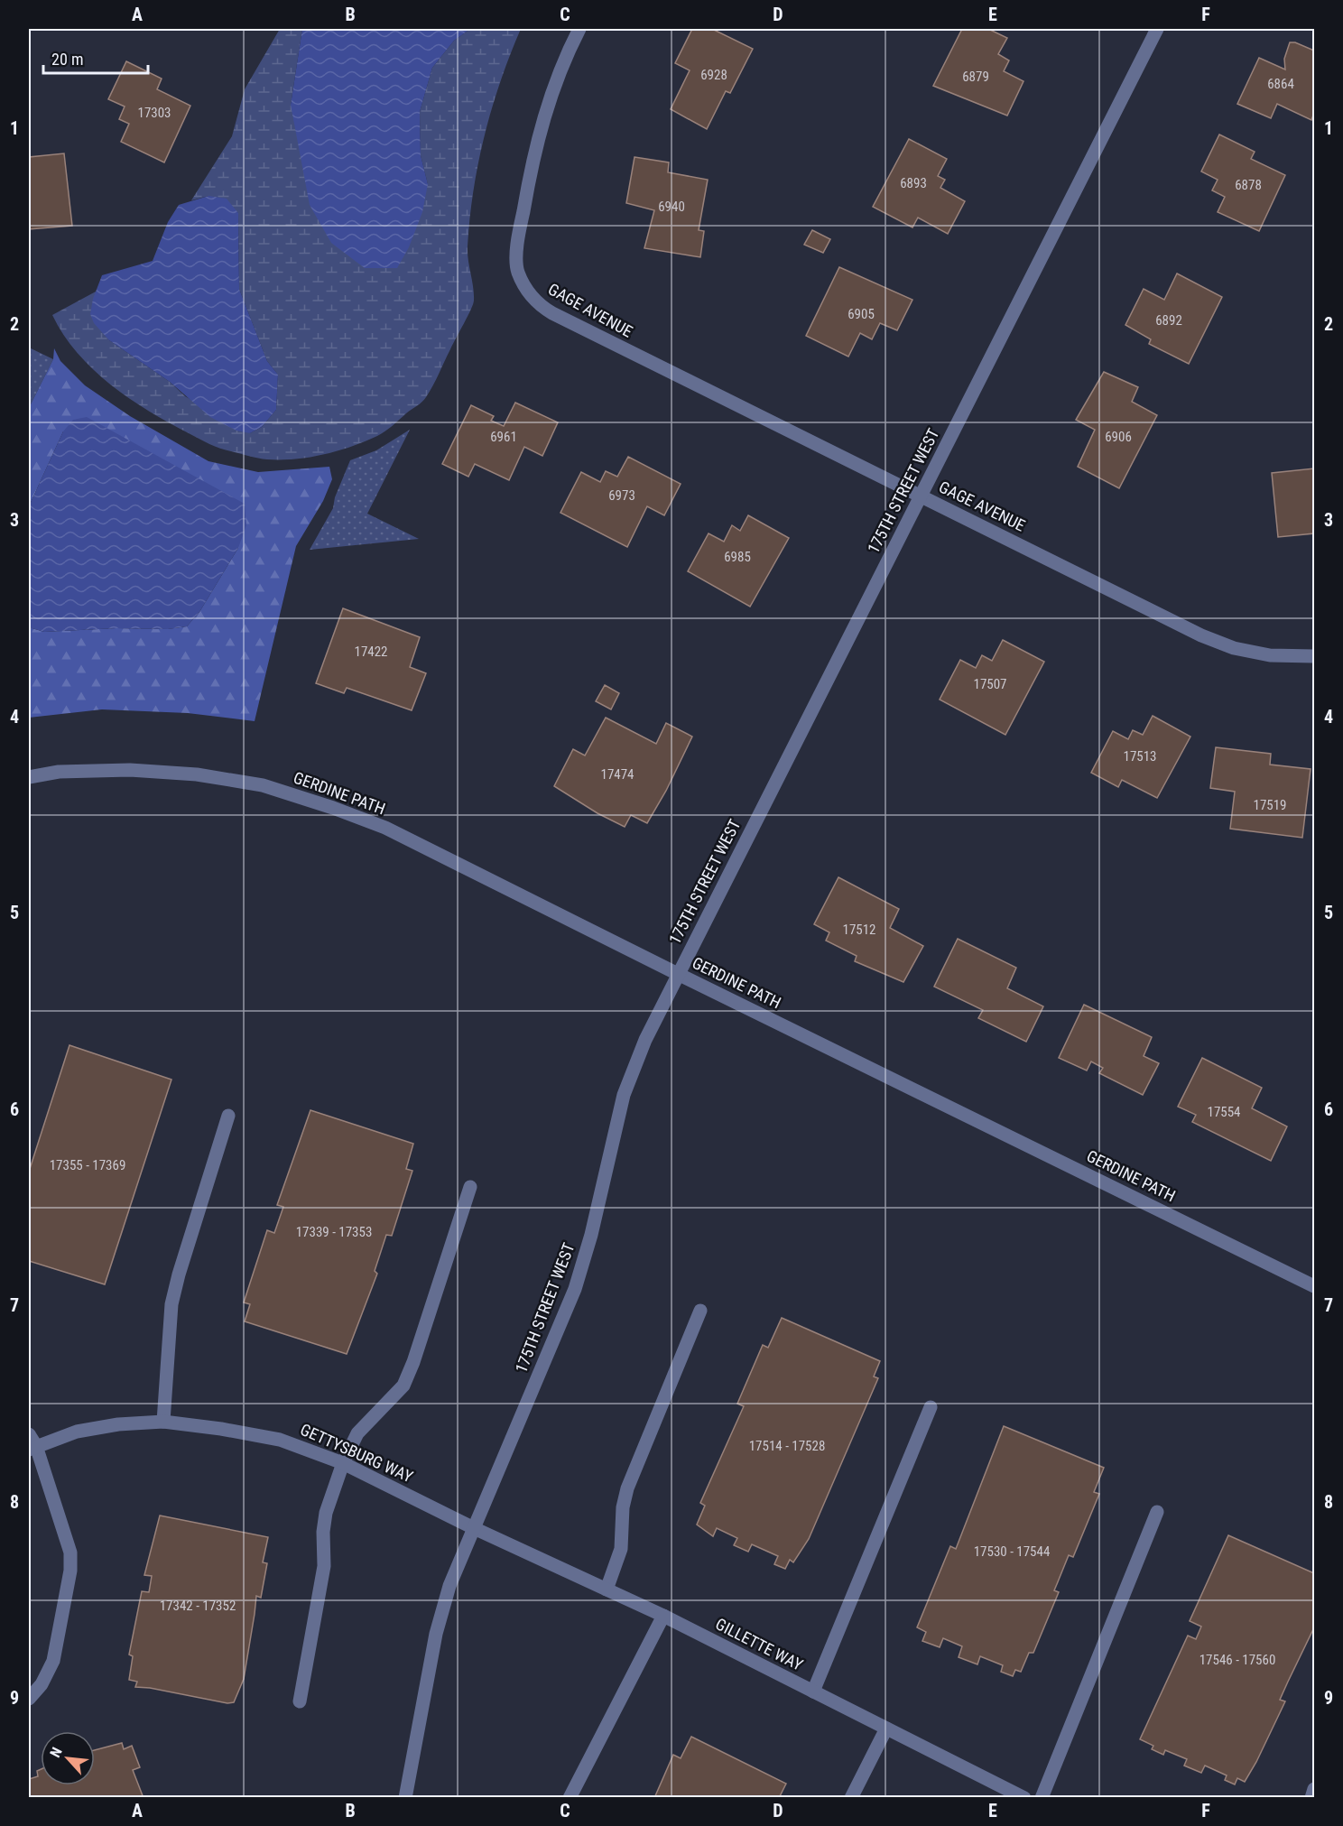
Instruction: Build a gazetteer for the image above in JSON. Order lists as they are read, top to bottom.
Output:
{
  "streets": {
    "street": [
      "GAGE AVENUE",
      "175TH STREET WEST",
      "GERDINE PATH",
      "GETTYSBURG WAY",
      "GILLETTE WAY"
    ]
  },
  "crossings": [
    ["GAGE AVENUE", "175TH STREET WEST"],
    ["175TH STREET WEST", "GERDINE PATH"],
    ["175TH STREET WEST", "GETTYSBURG WAY"],
    ["175TH STREET WEST", "GILLETTE WAY"],
    ["GETTYSBURG WAY", "GILLETTE WAY"]
  ],
  "house_numbers": [
    "6928",
    "6879",
    "6864",
    "17303",
    "6893",
    "6878",
    "6940",
    "6905",
    "6892",
    "6961",
    "6906",
    "6973",
    "6985",
    "17422",
    "17507",
    "17513",
    "17474",
    "17519",
    "17512",
    "17554",
    "17355 - 17369",
    "17339 - 17353",
    "17514 - 17528",
    "17530 - 17544",
    "17342 - 17352",
    "17546 - 17560"
  ],
  "scale_bar": "20 m",
  "north": "top left",
  "grid": {
    "columns": [
      "A",
      "B",
      "C",
      "D",
      "E",
      "F"
    ],
    "rows": [
      "1",
      "2",
      "3",
      "4",
      "5",
      "6",
      "7",
      "8",
      "9"
    ]
  }
}
